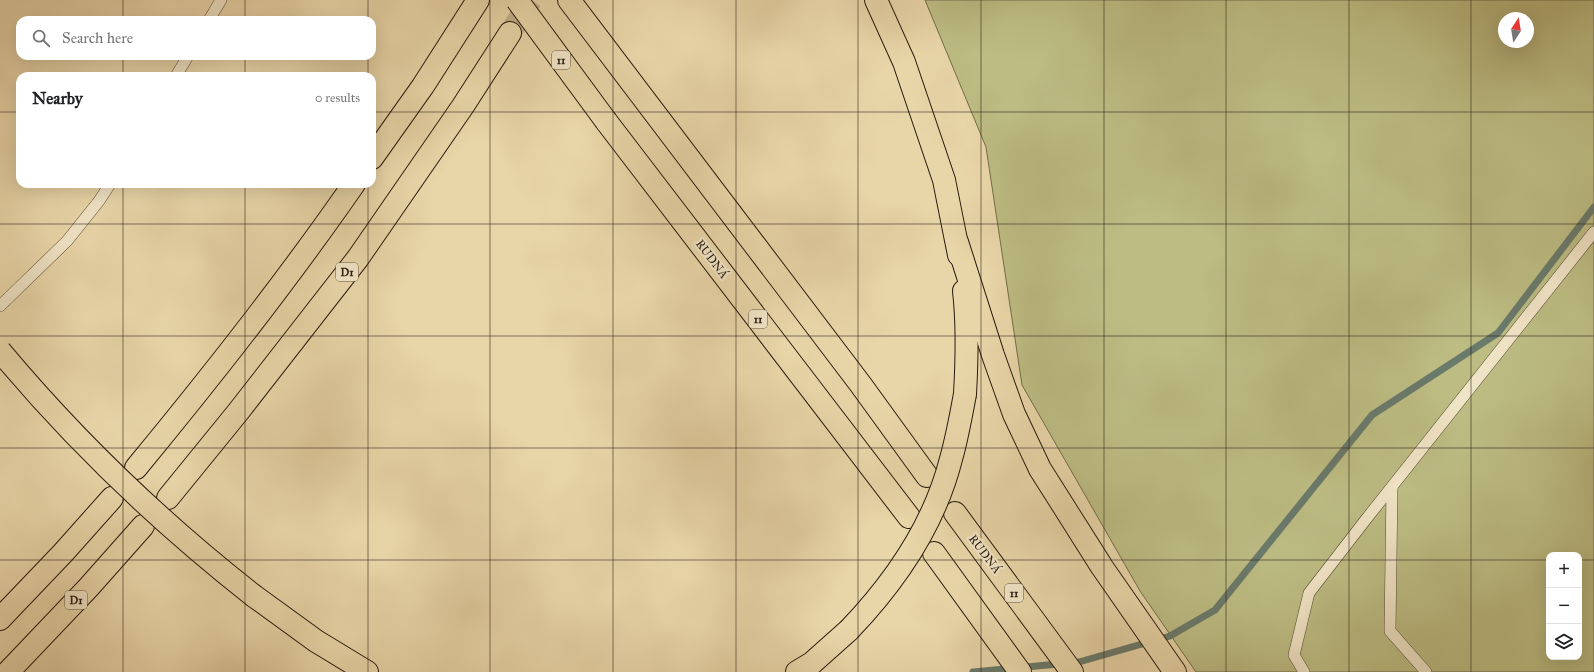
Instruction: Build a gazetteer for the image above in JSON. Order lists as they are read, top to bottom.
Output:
{
  "streets": {
    "highway": ["11", "RUDNÁ", "D1"]
  },
  "north": "top",
  "page": {
    "search": "Search here",
    "heading": ["Nearby", "0 results"],
    "map_buttons": ["+", "−"]
  }
}
